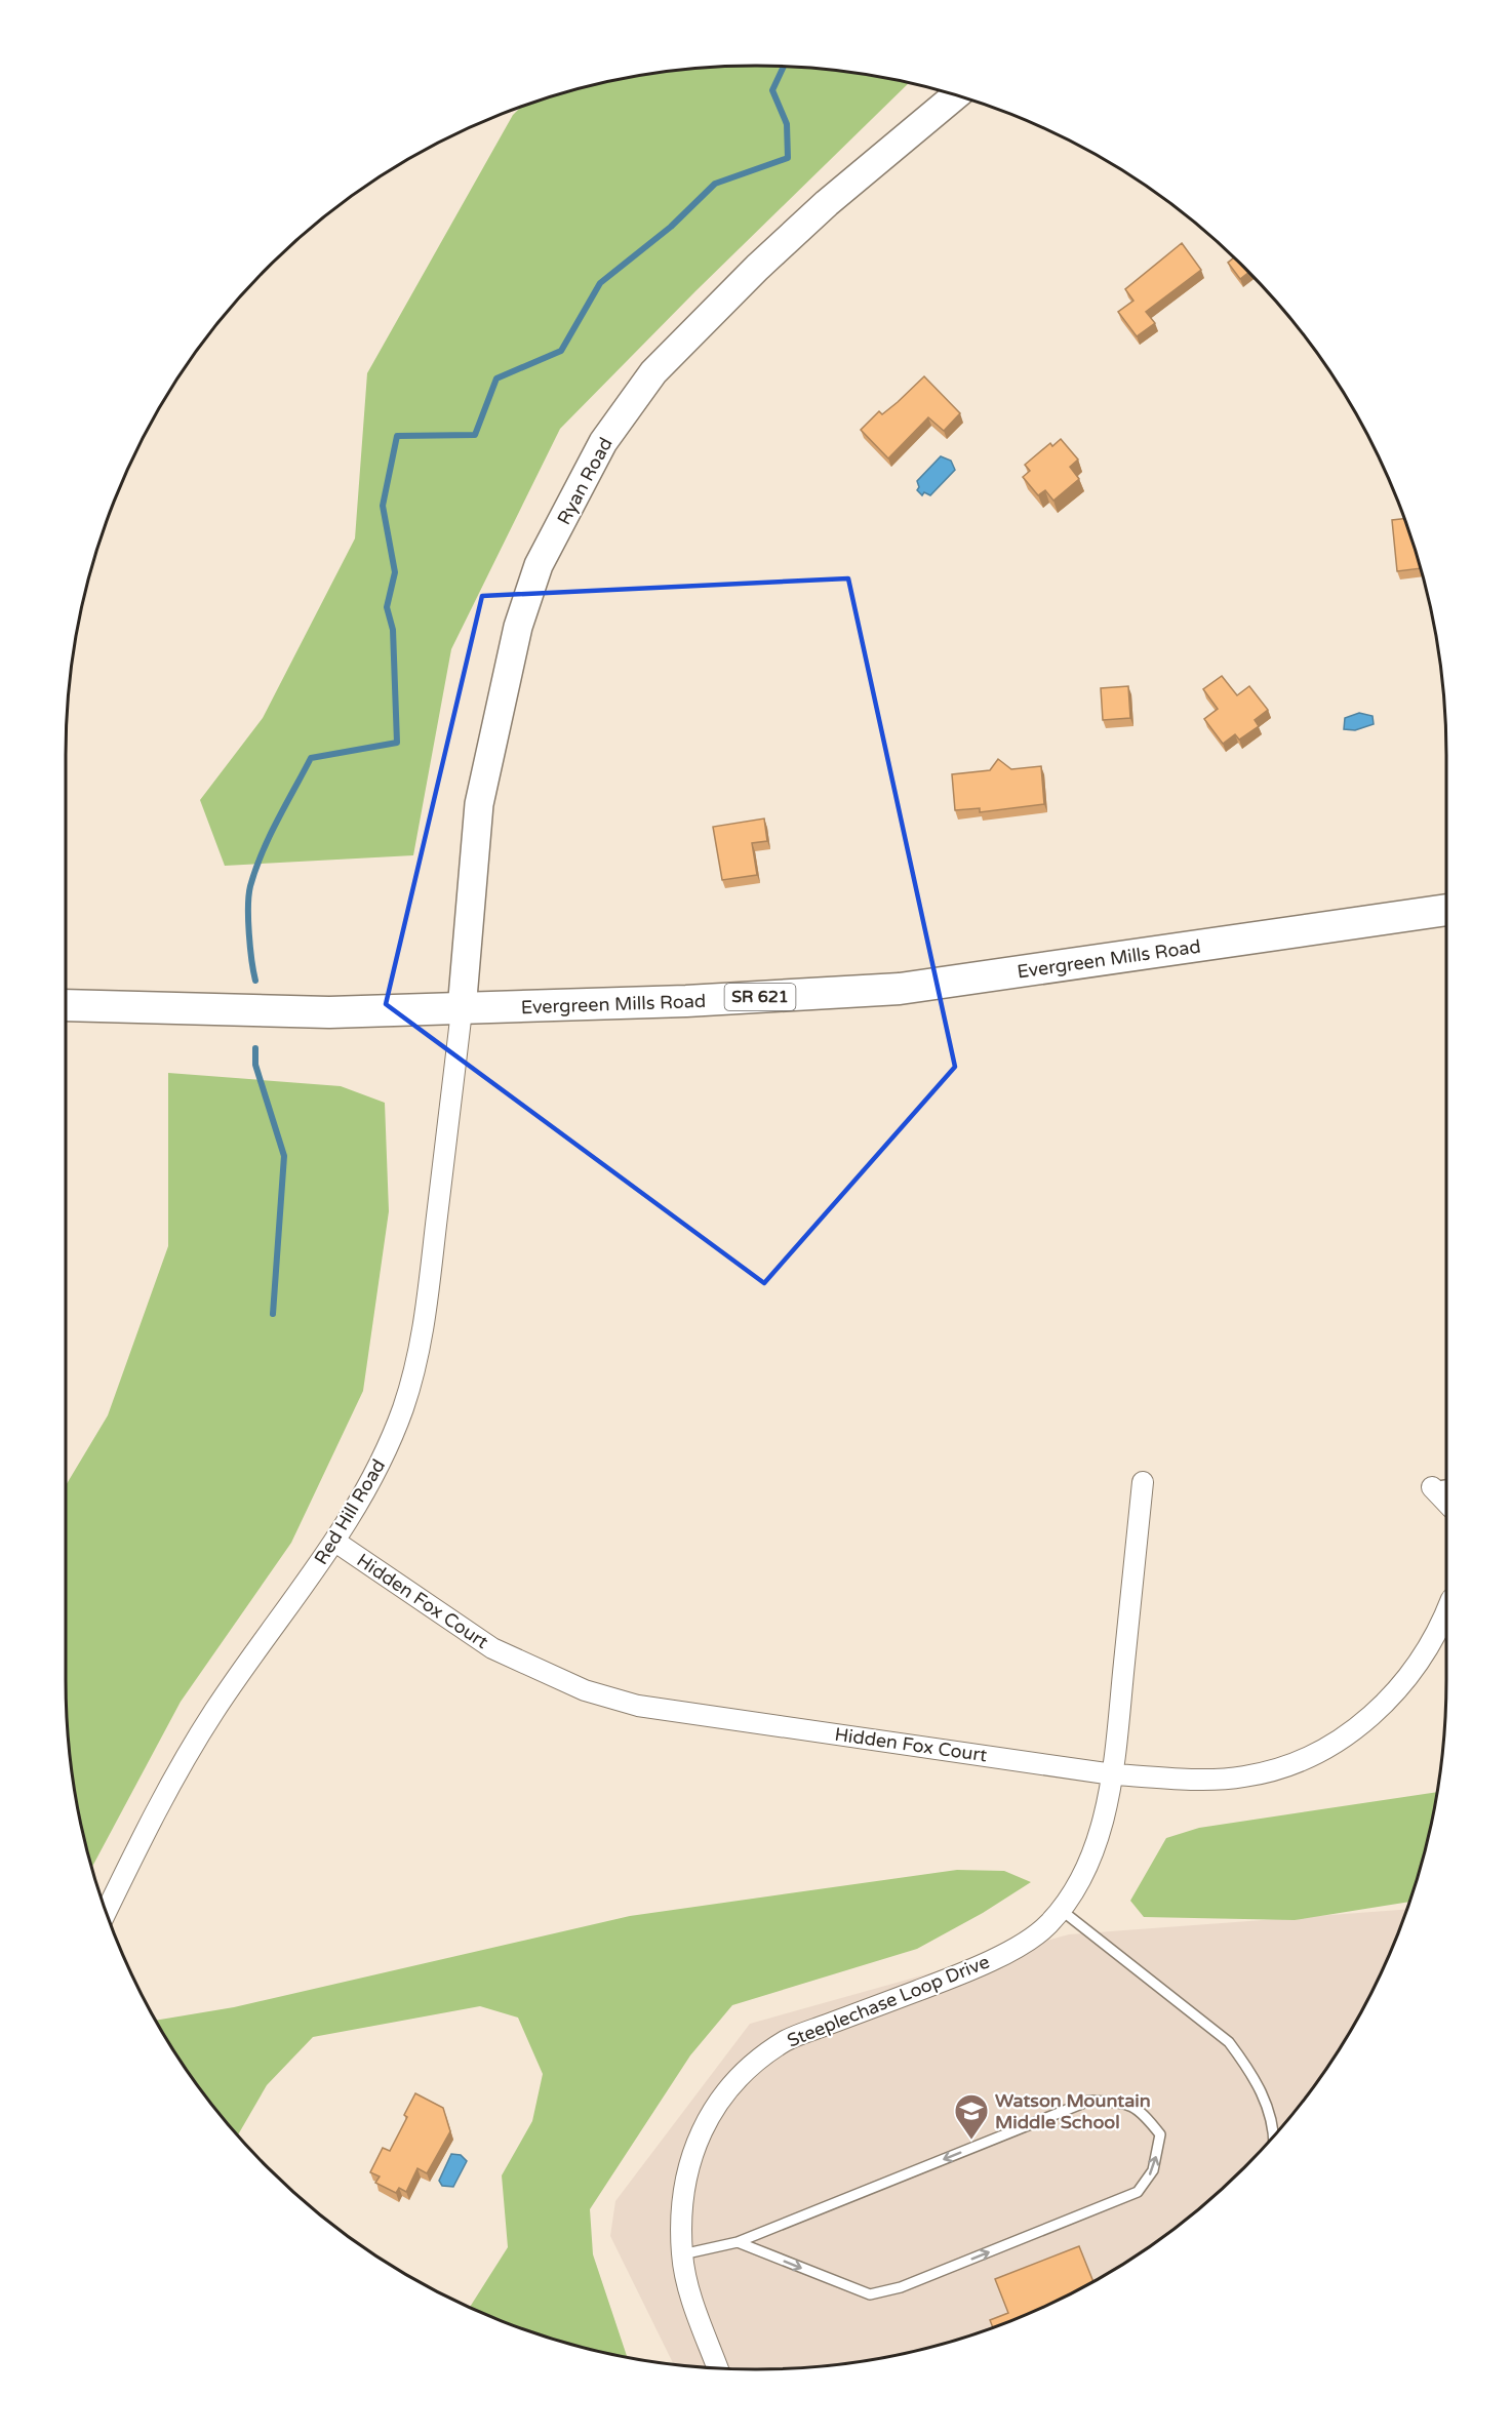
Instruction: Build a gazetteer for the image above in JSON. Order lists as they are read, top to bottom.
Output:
{
  "streets": {
    "main road": ["Ryan Road", "Evergreen Mills Road", "SR 621"],
    "street": ["Red Hill Road", "Hidden Fox Court", "Steeplechase Loop Drive"]
  },
  "crossings": [
    ["Ryan Road", "Evergreen Mills Road"],
    ["Ryan Road", "Red Hill Road"],
    ["Evergreen Mills Road", "Red Hill Road"],
    ["Red Hill Road", "Hidden Fox Court"],
    ["Hidden Fox Court", "Steeplechase Loop Drive"]
  ],
  "places": {
    "school or university": ["Watson Mountain Middle School"]
  }
}
